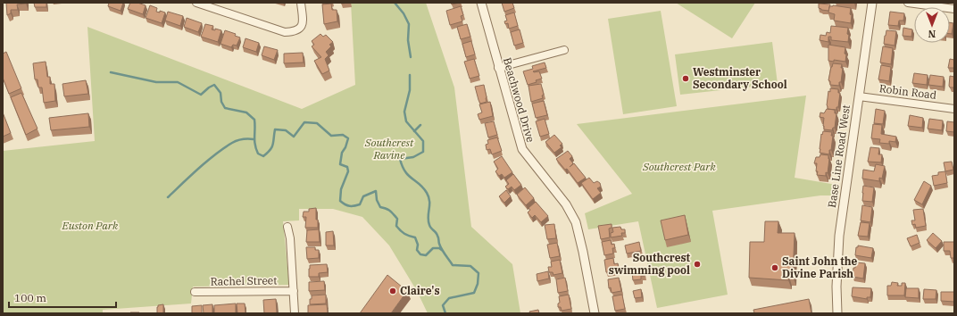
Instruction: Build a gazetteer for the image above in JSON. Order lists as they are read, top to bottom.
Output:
{
  "streets": {
    "street": [
      "Robin Road",
      "Beachwood Drive",
      "Base Line Road West",
      "Rachel Street"
    ]
  },
  "crossings": [
    ["Robin Road", "Base Line Road West"]
  ],
  "parks": ["Southcrest Ravine", "Southcrest Park", "Euston Park"],
  "places": [
    "Westminster Secondary School",
    "Southcrest swimming pool",
    "Saint John the Divine Parish",
    "Claire's"
  ],
  "scale_bar": "100 m",
  "north": "bottom"
}
